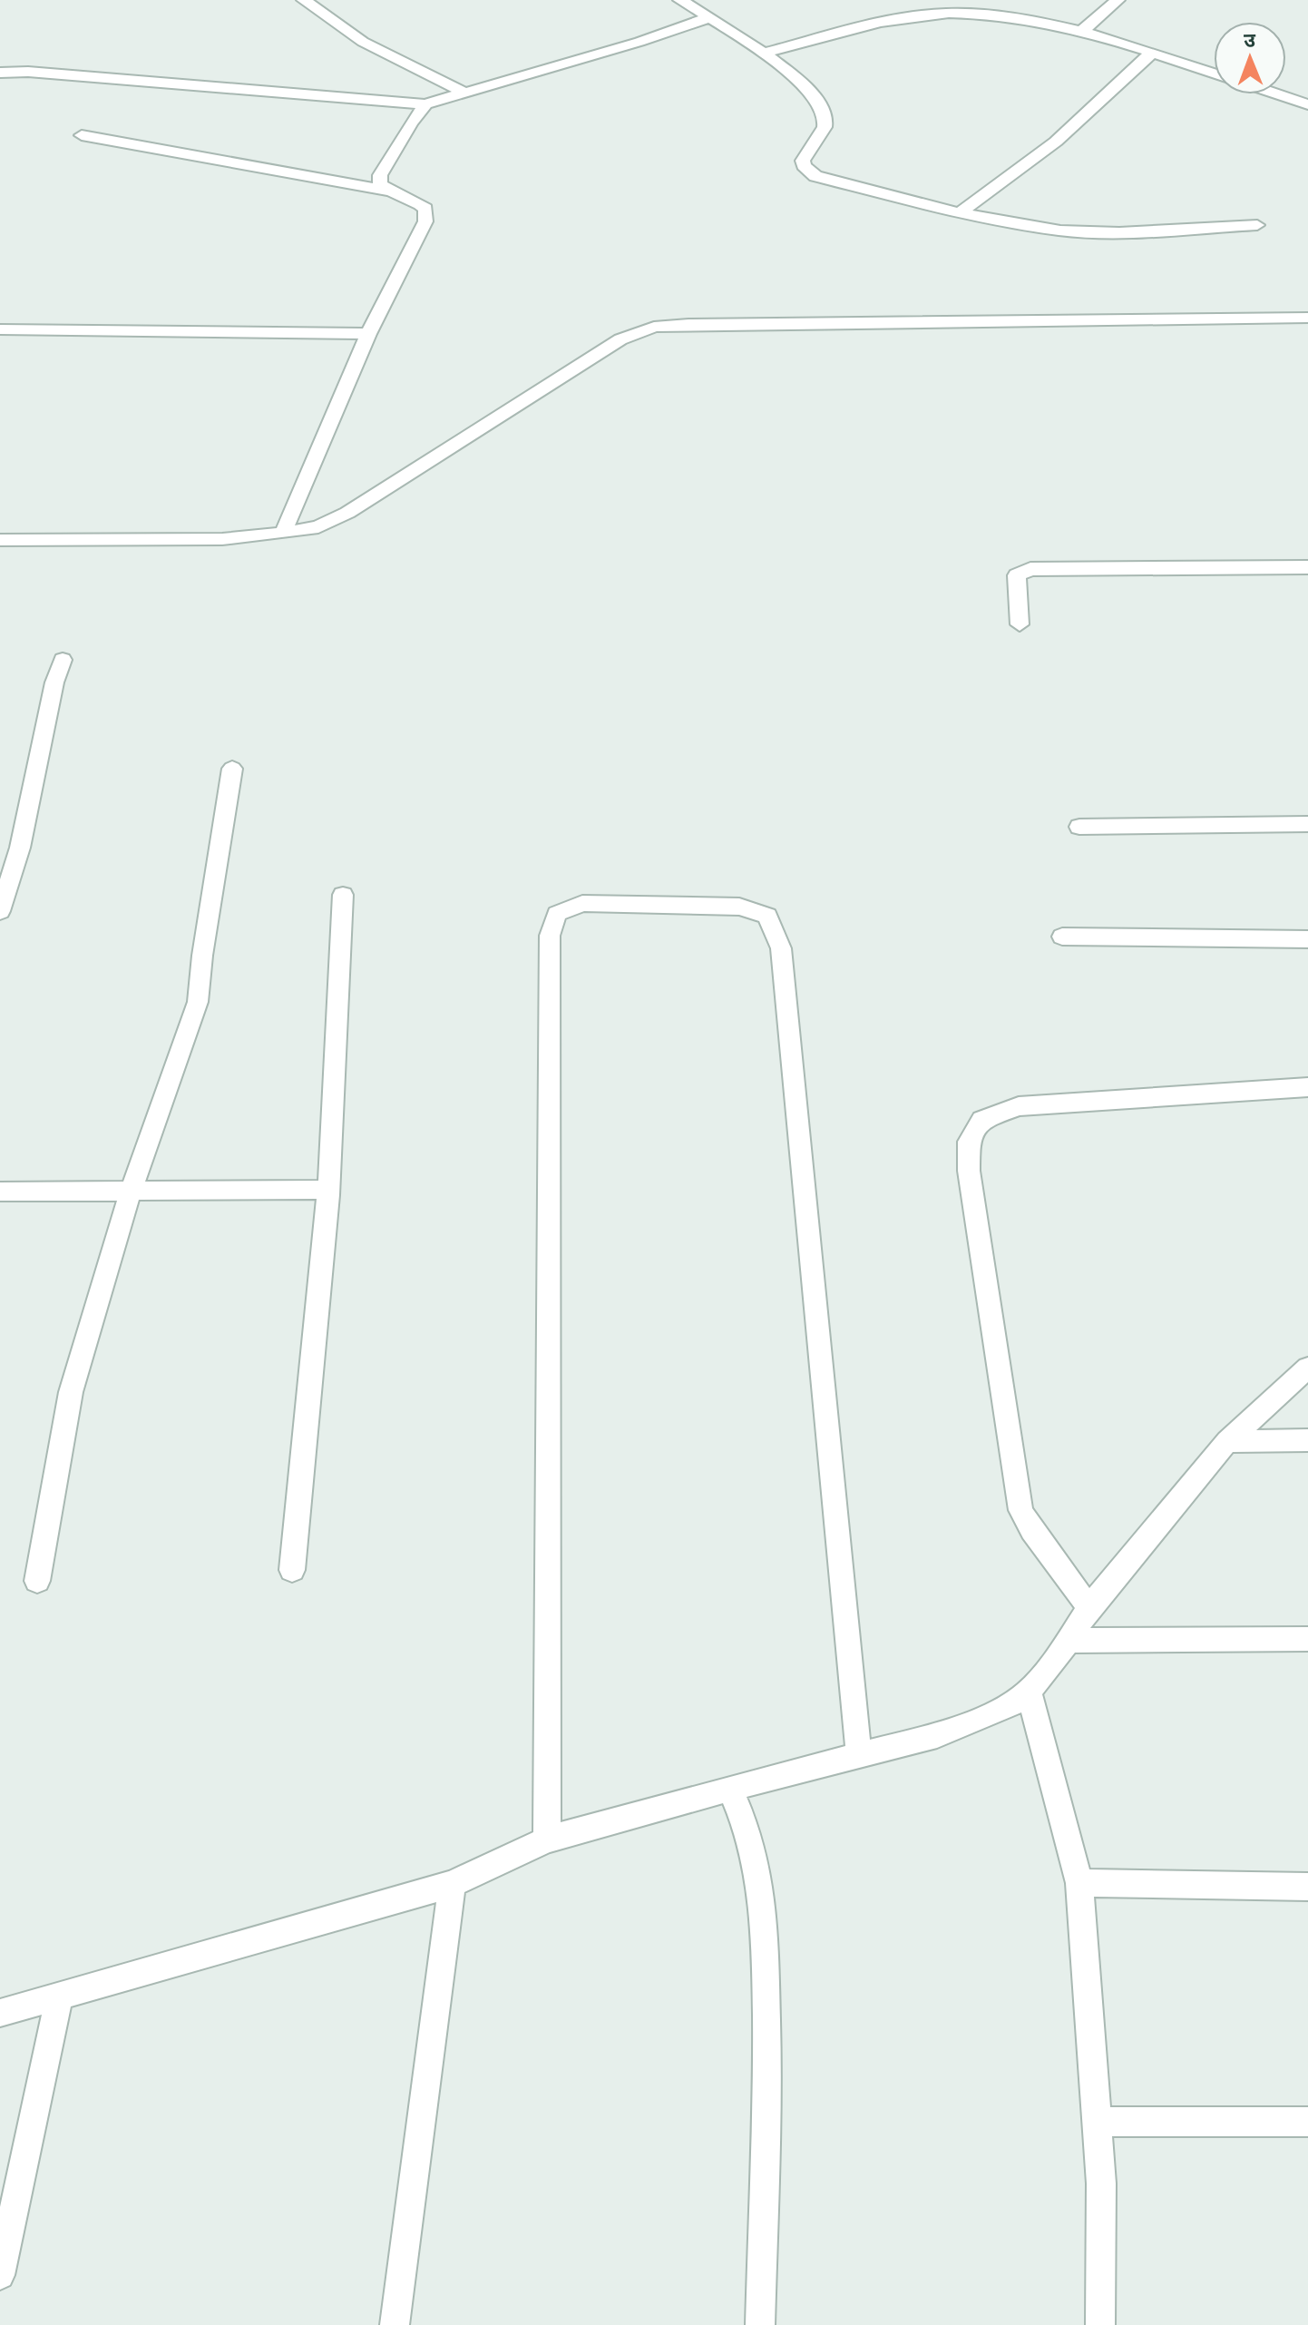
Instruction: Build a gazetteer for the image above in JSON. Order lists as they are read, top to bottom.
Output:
{
  "north": "top"
}
